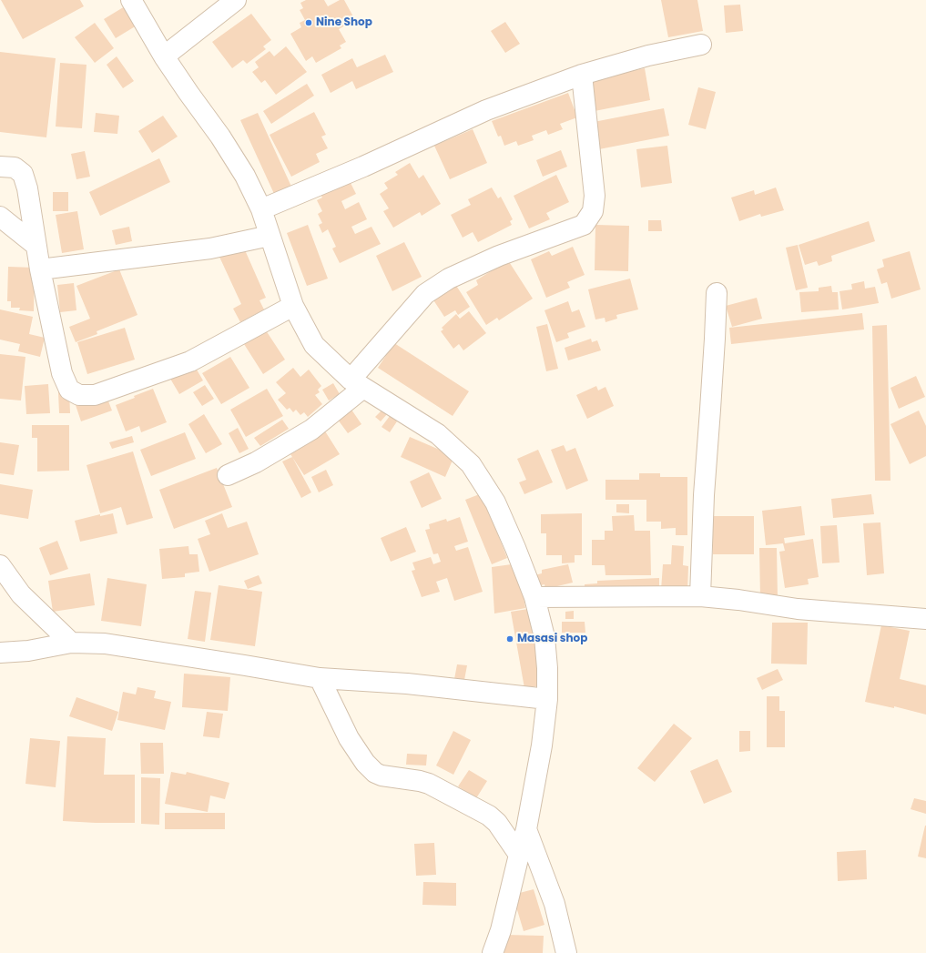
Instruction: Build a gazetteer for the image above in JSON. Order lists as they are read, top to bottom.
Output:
{
  "places": ["Nine Shop", "Masasi shop"]
}
